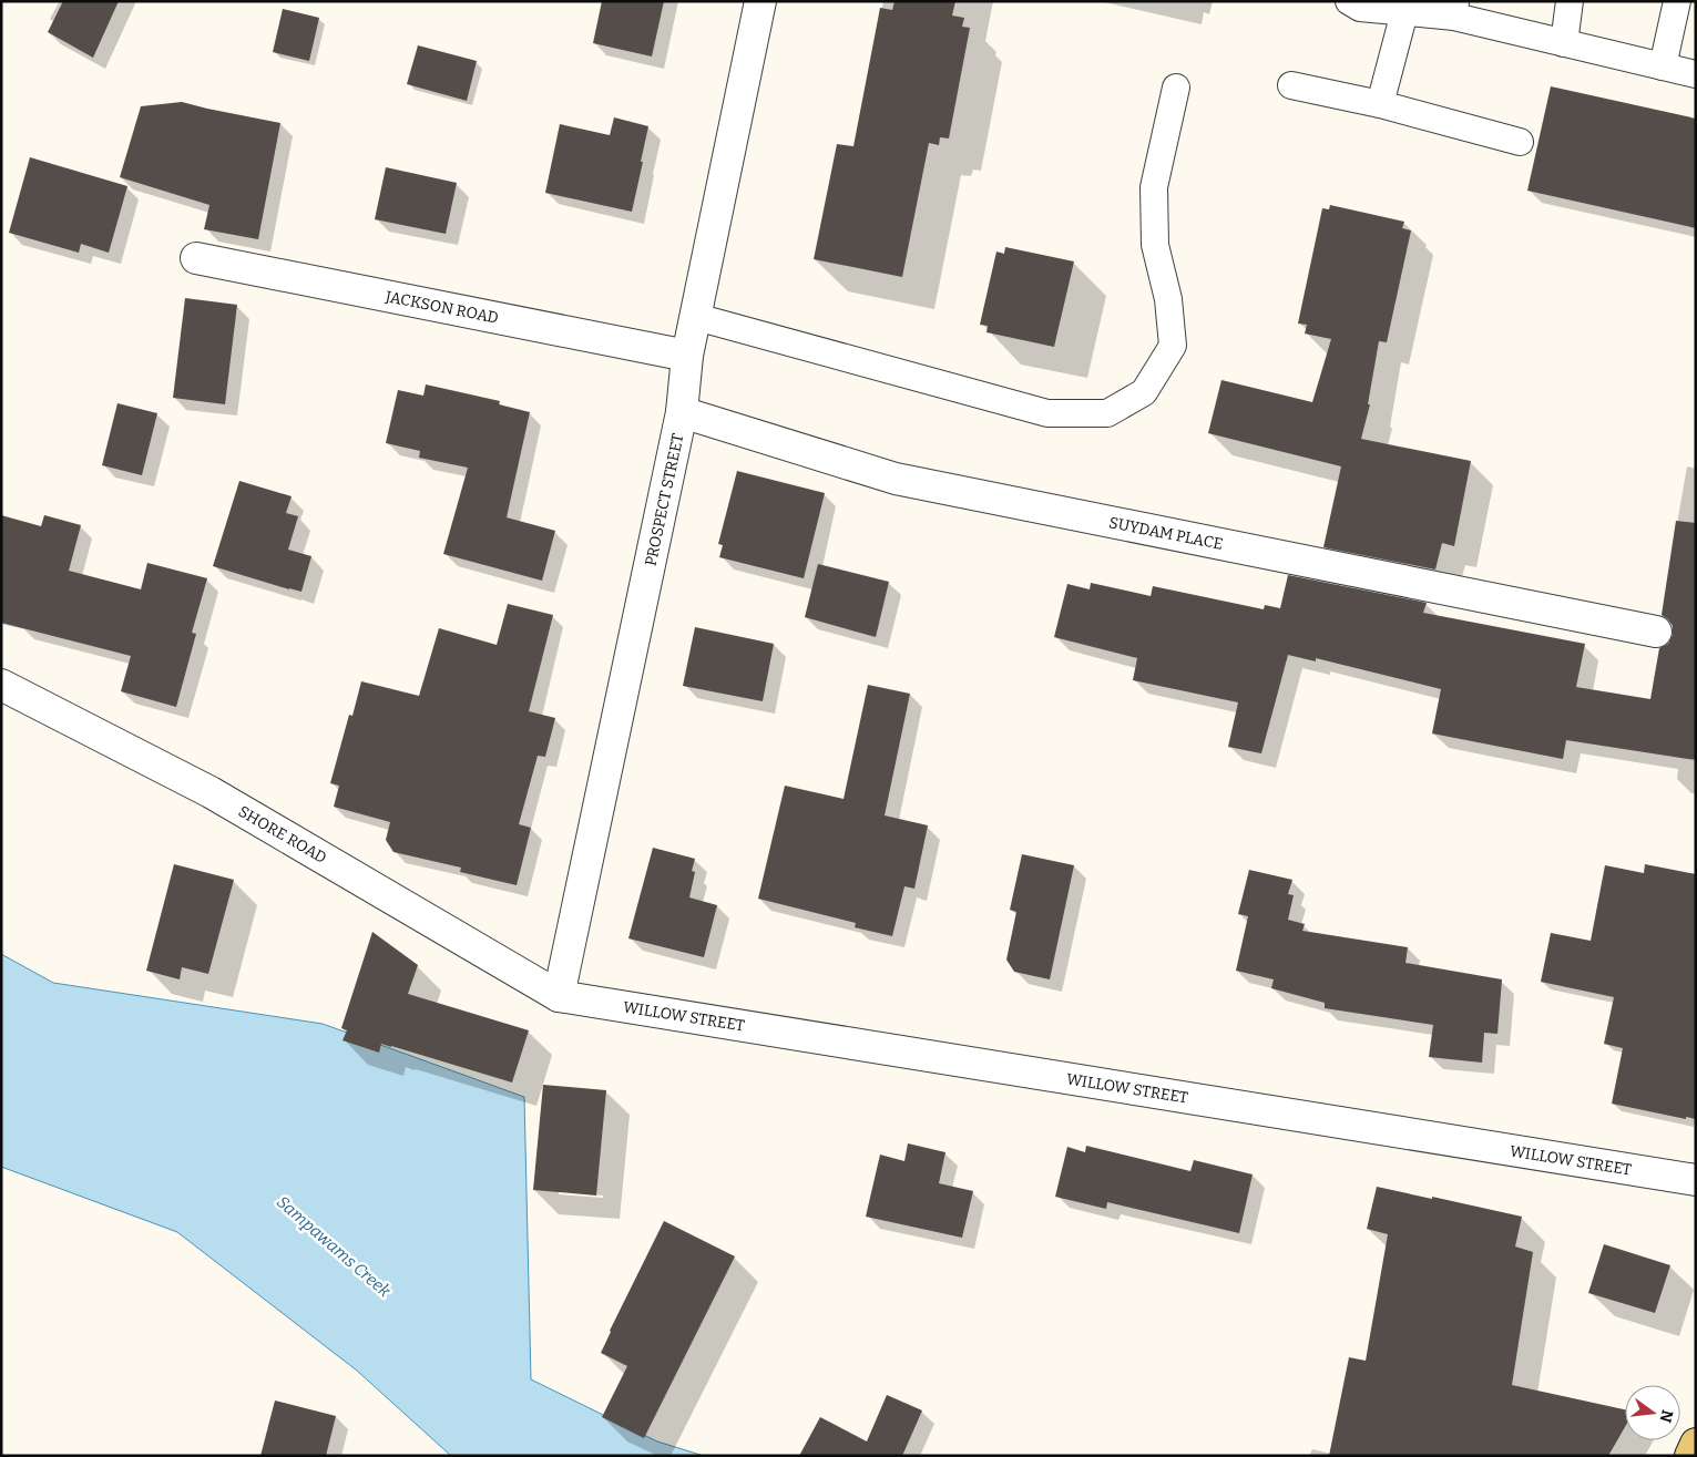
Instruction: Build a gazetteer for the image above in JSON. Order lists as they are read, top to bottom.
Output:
{
  "streets": {
    "street": [
      "JACKSON ROAD",
      "PROSPECT STREET",
      "SUYDAM PLACE",
      "SHORE ROAD",
      "WILLOW STREET"
    ]
  },
  "crossings": [
    ["JACKSON ROAD", "PROSPECT STREET"],
    ["PROSPECT STREET", "SUYDAM PLACE"],
    ["PROSPECT STREET", "SHORE ROAD"],
    ["PROSPECT STREET", "WILLOW STREET"],
    ["SHORE ROAD", "WILLOW STREET"]
  ],
  "water": ["Sampawams Creek"],
  "north": "right"
}
